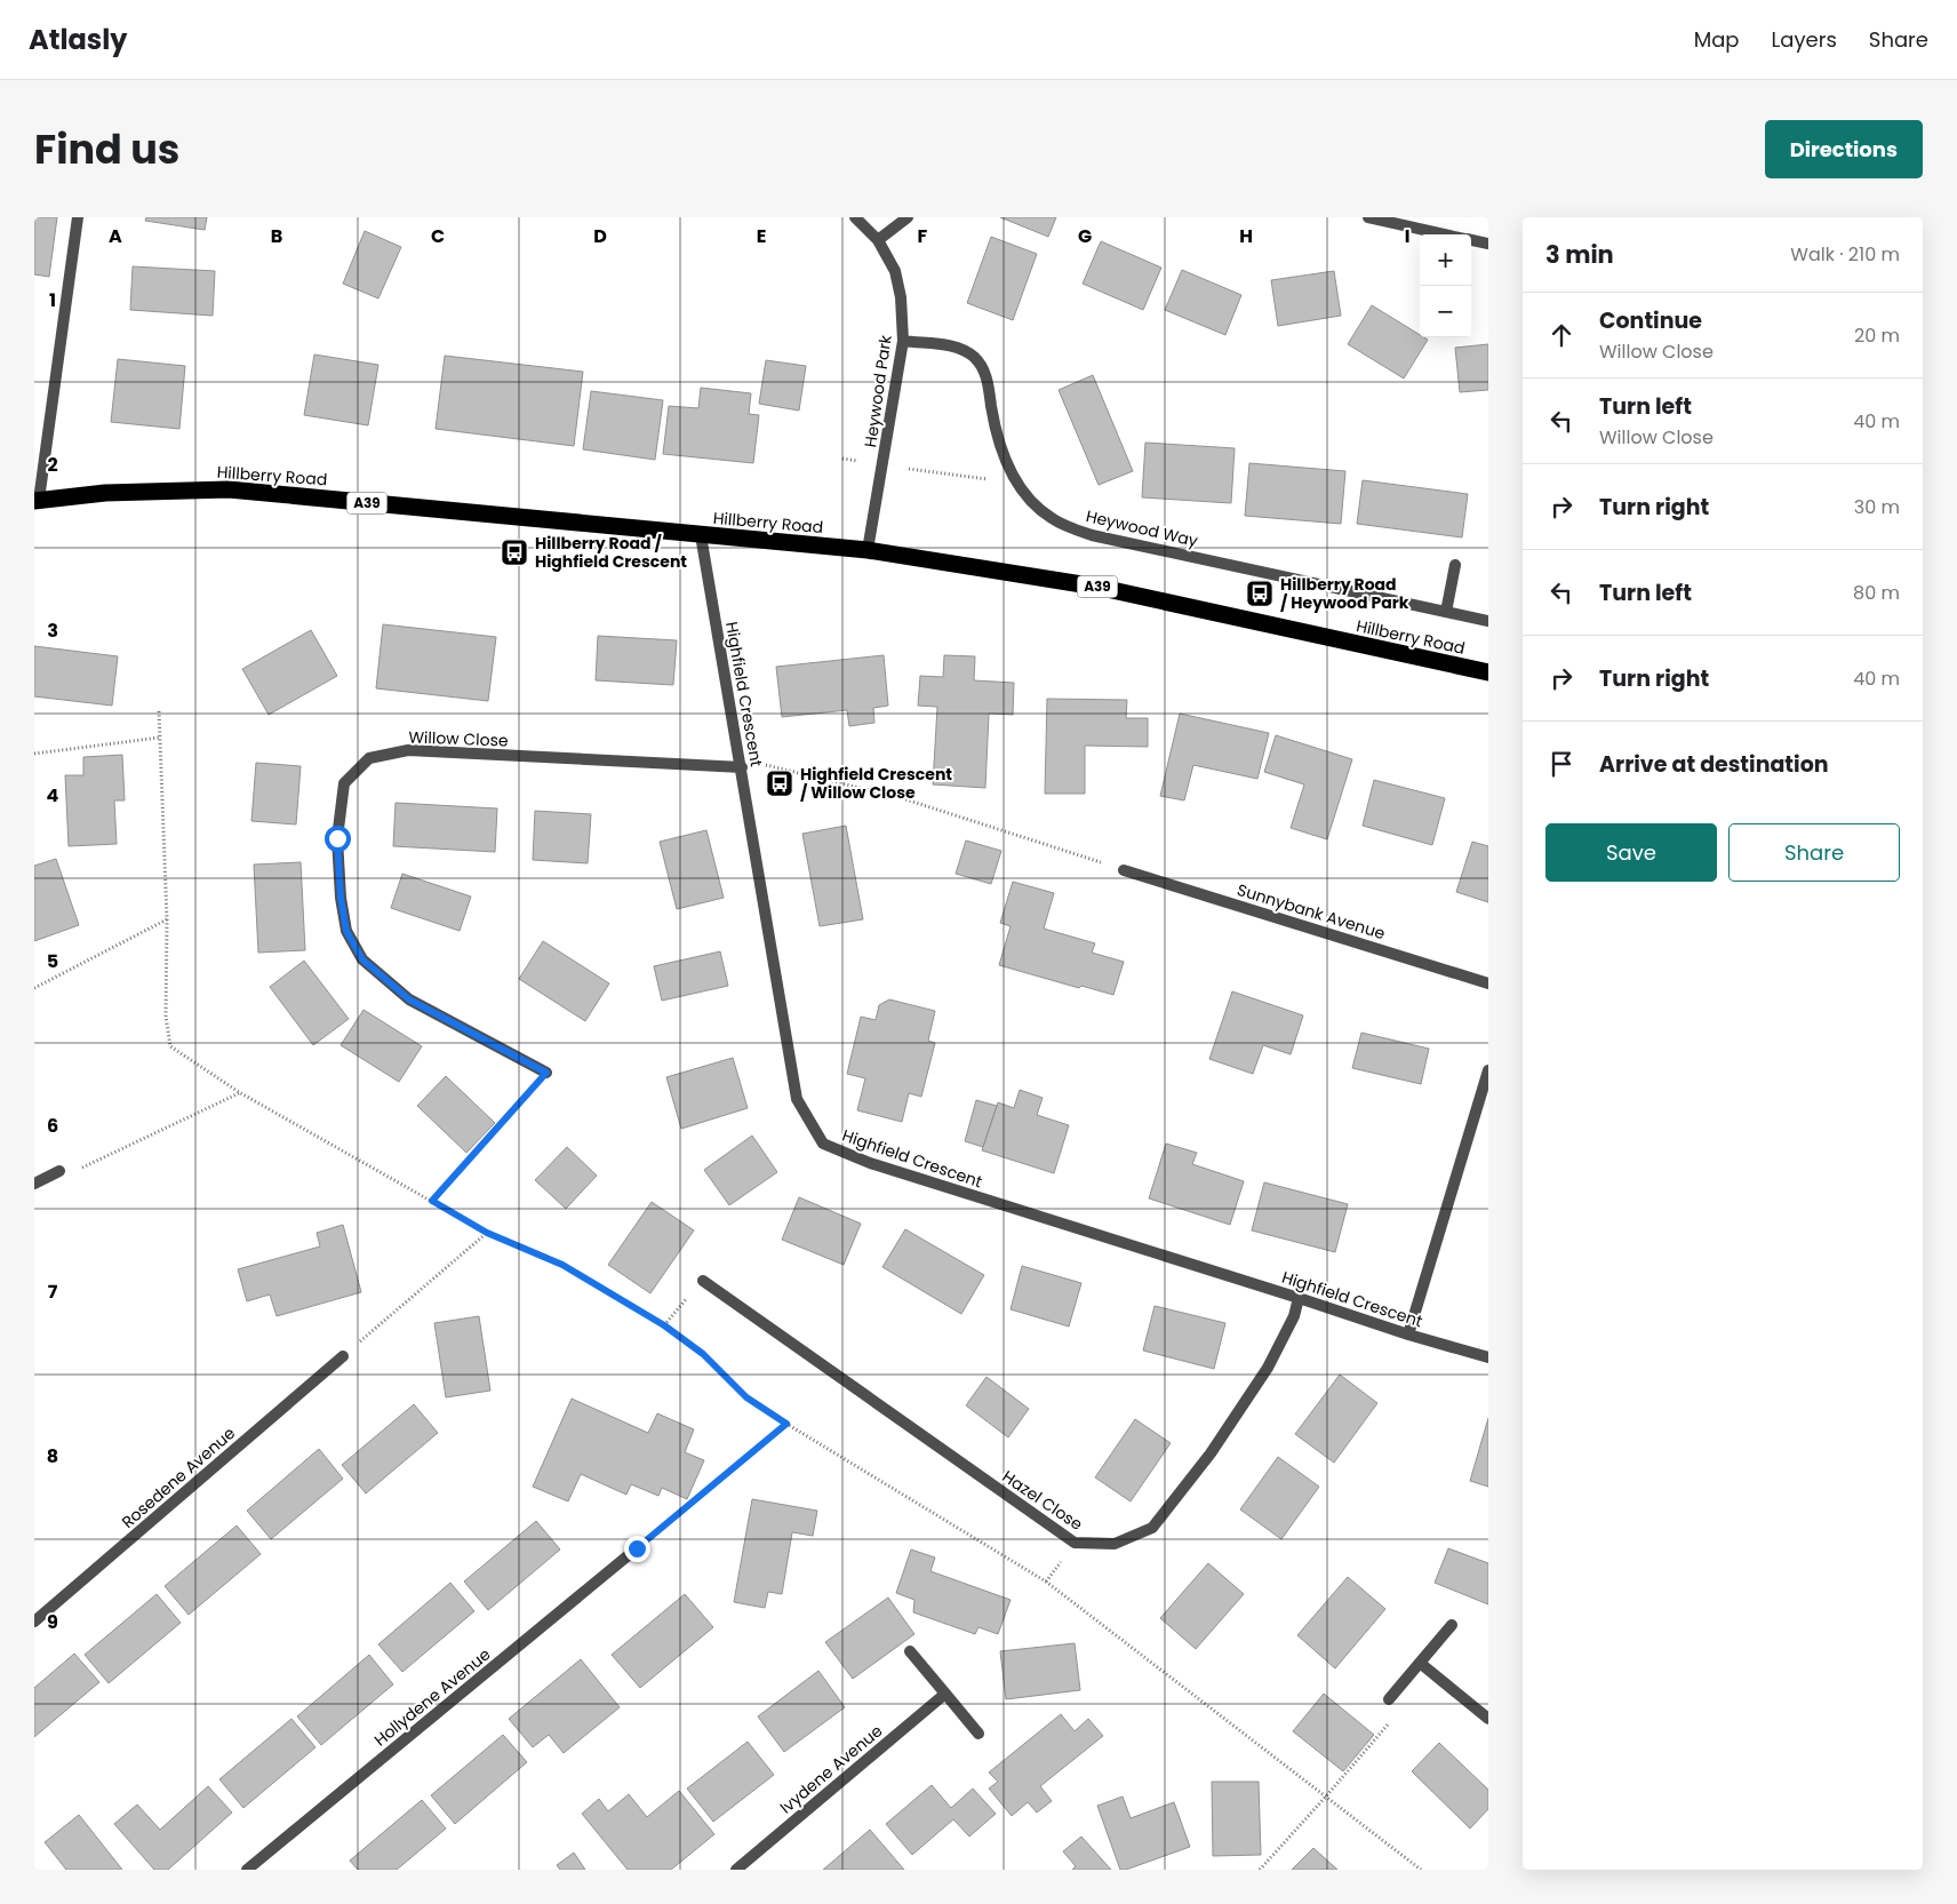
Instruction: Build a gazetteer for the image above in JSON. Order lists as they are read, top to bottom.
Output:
{
  "streets": {
    "highway": ["Hillberry Road", "A39"],
    "street": [
      "Heywood Park",
      "Heywood Way",
      "Highfield Crescent",
      "Willow Close",
      "Sunnybank Avenue",
      "Rosedene Avenue",
      "Hazel Close",
      "Hollydene Avenue",
      "Ivydene Avenue"
    ]
  },
  "crossings": [
    ["Heywood Park", "Hillberry Road"],
    ["Heywood Park", "Heywood Way"],
    ["Hillberry Road", "Highfield Crescent"],
    ["Highfield Crescent", "Willow Close"],
    ["Highfield Crescent", "Hazel Close"]
  ],
  "places": {
    "bus stop": ["Hillberry Road / Highfield Crescent", "Hillberry Road / Heywood Park", "Highfield Crescent / Willow Close"]
  },
  "page": {
    "header": "Atlasly",
    "nav": ["Map", "Layers", "Share"],
    "title": "Find us",
    "buttons": [
      "Directions",
      ["Save", "Share"]
    ],
    "heading": ["3 min", "Walk · 210 m"],
    "map_buttons": ["+", "−"],
    "list": [
      ["Continue", "Willow Close", "20 m"],
      ["Turn left", "Willow Close", "40 m"],
      ["Turn right", "30 m"],
      ["Turn left", "80 m"],
      ["Turn right", "40 m"],
      "Arrive at destination"
    ]
  },
  "grid": {
    "columns": [
      "A",
      "B",
      "C",
      "D",
      "E",
      "F",
      "G",
      "H",
      "I"
    ],
    "rows": [
      "1",
      "2",
      "3",
      "4",
      "5",
      "6",
      "7",
      "8",
      "9"
    ]
  }
}
